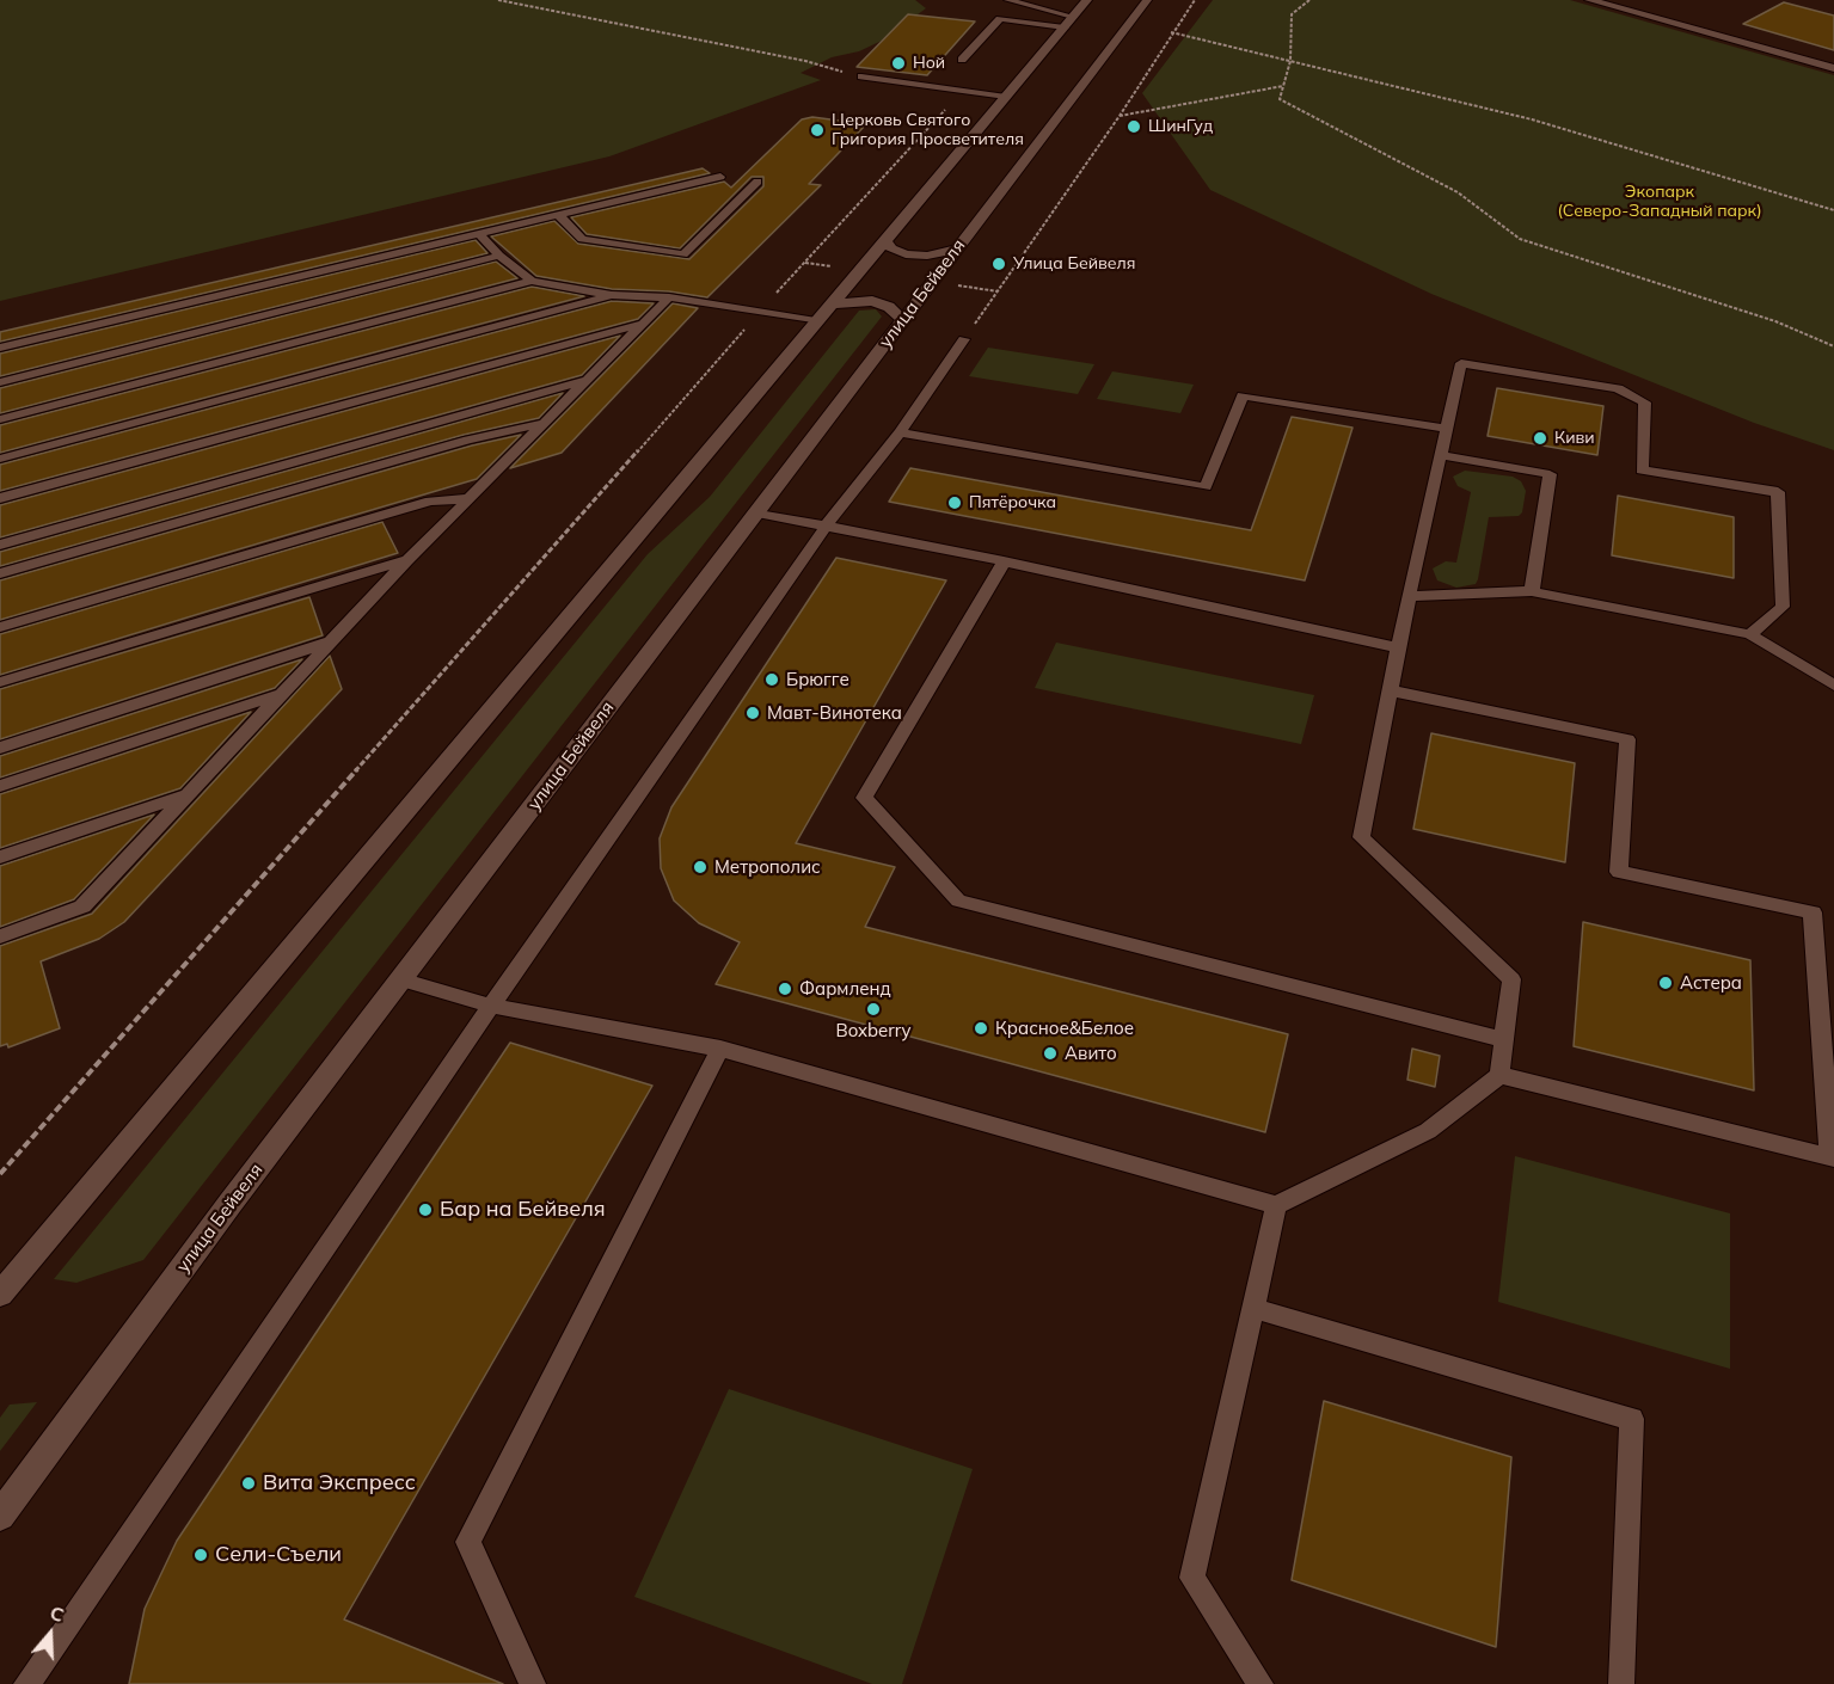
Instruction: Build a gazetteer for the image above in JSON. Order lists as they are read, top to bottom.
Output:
{
  "streets": {
    "main road": ["улица Бейвеля"]
  },
  "parks": ["Экопарк (Северо-Западный парк)"],
  "places": [
    "Ной",
    "ШинГуд",
    "Церковь Святого Григория Просветителя",
    "Улица Бейвеля",
    "Киви",
    "Пятёрочка",
    "Брюгге",
    "Мавт-Винотека",
    "Метрополис",
    "Астера",
    "Фармленд",
    "Boxberry",
    "Красное&Белое",
    "Авито",
    "Бар на Бейвеля",
    "Вита Экспресс",
    "Сели-Съели"
  ],
  "north": "top"
}
